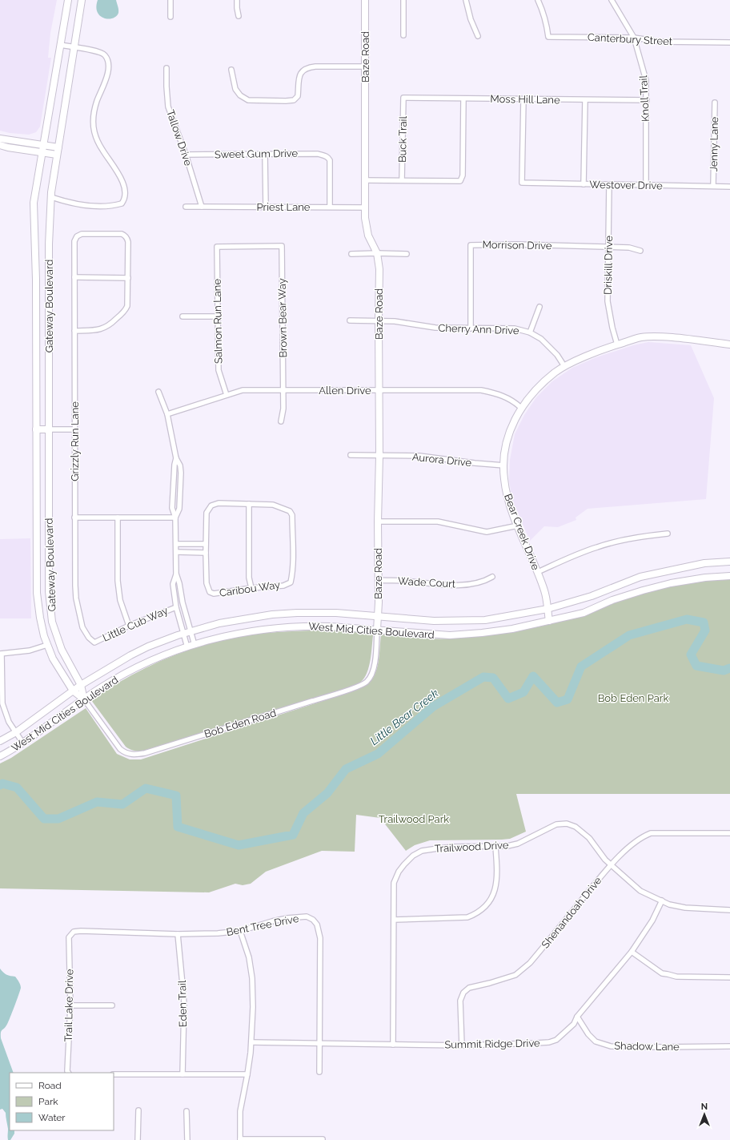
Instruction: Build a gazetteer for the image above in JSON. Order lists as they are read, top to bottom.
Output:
{
  "streets": {
    "street": [
      "Canterbury Street",
      "Baze Road",
      "Knoll Trail",
      "Moss Hill Lane",
      "Tallow Drive",
      "Buck Trail",
      "Jenny Lane",
      "Sweet Gum Drive",
      "Westover Drive",
      "Priest Lane",
      "Morrison Drive",
      "Driskill Drive",
      "Gateway Boulevard",
      "Brown Bear Way",
      "Salmon Run Lane",
      "Cherry Ann Drive",
      "Allen Drive",
      "Grizzly Run Lane",
      "Aurora Drive",
      "Bear Creek Drive",
      "Wade Court",
      "Caribou Way",
      "Little Cub Way",
      "West Mid Cities Boulevard",
      "Bob Eden Road",
      "Trailwood Drive",
      "Shenandoah Drive",
      "Bent Tree Drive",
      "Eden Trail",
      "Trail Lake Drive",
      "Summit Ridge Drive",
      "Shadow Lane"
    ]
  },
  "crossings": [
    ["Canterbury Street", "Knoll Trail"],
    ["Baze Road", "Priest Lane"],
    ["Baze Road", "Cherry Ann Drive"],
    ["Baze Road", "Allen Drive"],
    ["Baze Road", "Aurora Drive"],
    ["Baze Road", "Wade Court"],
    ["Baze Road", "West Mid Cities Boulevard"],
    ["Baze Road", "Bob Eden Road"],
    ["Knoll Trail", "Moss Hill Lane"],
    ["Knoll Trail", "Westover Drive"],
    ["Moss Hill Lane", "Buck Trail"],
    ["Moss Hill Lane", "Westover Drive"],
    ["Tallow Drive", "Sweet Gum Drive"],
    ["Tallow Drive", "Priest Lane"],
    ["Jenny Lane", "Westover Drive"],
    ["Sweet Gum Drive", "Priest Lane"],
    ["Westover Drive", "Driskill Drive"],
    ["Morrison Drive", "Driskill Drive"],
    ["Morrison Drive", "Cherry Ann Drive"],
    ["Driskill Drive", "Bear Creek Drive"],
    ["Gateway Boulevard", "West Mid Cities Boulevard"],
    ["Gateway Boulevard", "Bob Eden Road"],
    ["Brown Bear Way", "Salmon Run Lane"],
    ["Brown Bear Way", "Allen Drive"],
    ["Salmon Run Lane", "Allen Drive"],
    ["Cherry Ann Drive", "Bear Creek Drive"],
    ["Allen Drive", "Bear Creek Drive"],
    ["Grizzly Run Lane", "Little Cub Way"],
    ["Aurora Drive", "Bear Creek Drive"],
    ["Bear Creek Drive", "West Mid Cities Boulevard"],
    ["West Mid Cities Boulevard", "Bob Eden Road"],
    ["Trailwood Drive", "Shenandoah Drive"],
    ["Trailwood Drive", "Summit Ridge Drive"],
    ["Shenandoah Drive", "Summit Ridge Drive"],
    ["Bent Tree Drive", "Eden Trail"],
    ["Bent Tree Drive", "Trail Lake Drive"],
    ["Bent Tree Drive", "Summit Ridge Drive"],
    ["Summit Ridge Drive", "Shadow Lane"]
  ],
  "water": ["Little Bear Creek"],
  "parks": ["Bob Eden Park", "Trailwood Park"],
  "legend": ["Road", "Park", "Water"],
  "north": "top"
}
